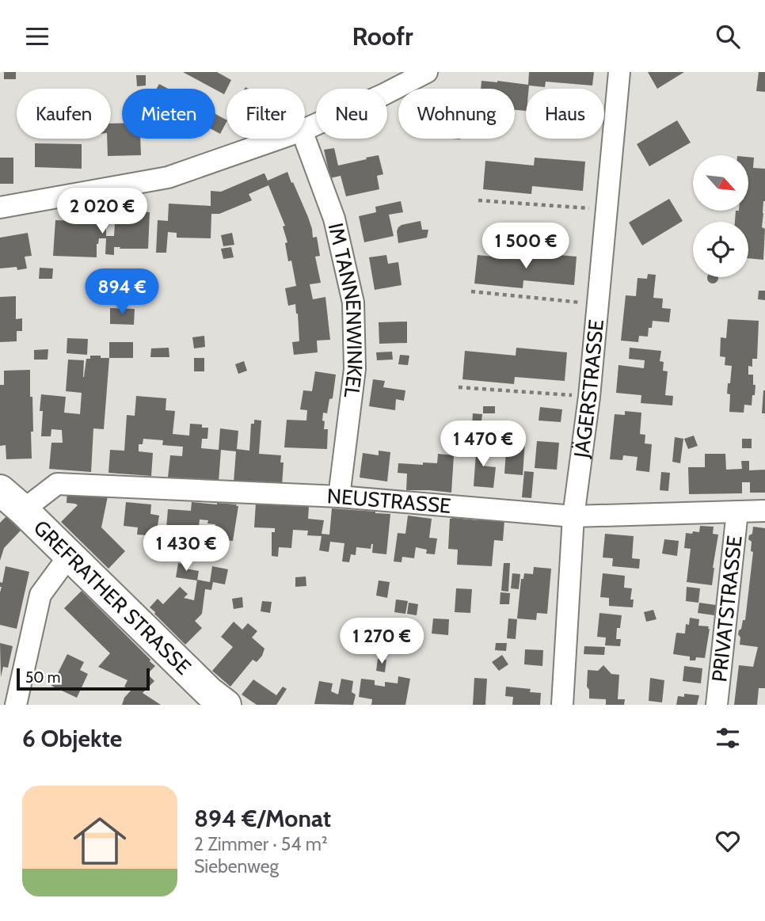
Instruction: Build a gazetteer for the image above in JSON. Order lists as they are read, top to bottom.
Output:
{
  "streets": {
    "main road": ["GREFRATHER STRASSE"],
    "street": [
      "IM TANNENWINKEL",
      "JÄGERSTRASSE",
      "NEUSTRASSE",
      "PRIVATSTRASSE"
    ]
  },
  "crossings": [
    ["IM TANNENWINKEL", "NEUSTRASSE"],
    ["JÄGERSTRASSE", "NEUSTRASSE"],
    ["NEUSTRASSE", "GREFRATHER STRASSE"],
    ["NEUSTRASSE", "PRIVATSTRASSE"]
  ],
  "scale_bar": "50 m",
  "north": "bottom right",
  "page": {
    "header": "Roofr",
    "chip": [
      "Kaufen",
      "Mieten",
      "Filter",
      "Neu",
      "Wohnung",
      "Haus"
    ],
    "price": [
      "2 020 €",
      "1 500 €",
      "894 €",
      "1 470 €",
      "1 430 €",
      "1 270 €"
    ],
    "scale": "50 m",
    "heading": "6 Objekte",
    "list": [
      {
        "name": "894 €/Monat",
        "note": "2 Zimmer · 54 m² · Siebenweg"
      }
    ]
  }
}
